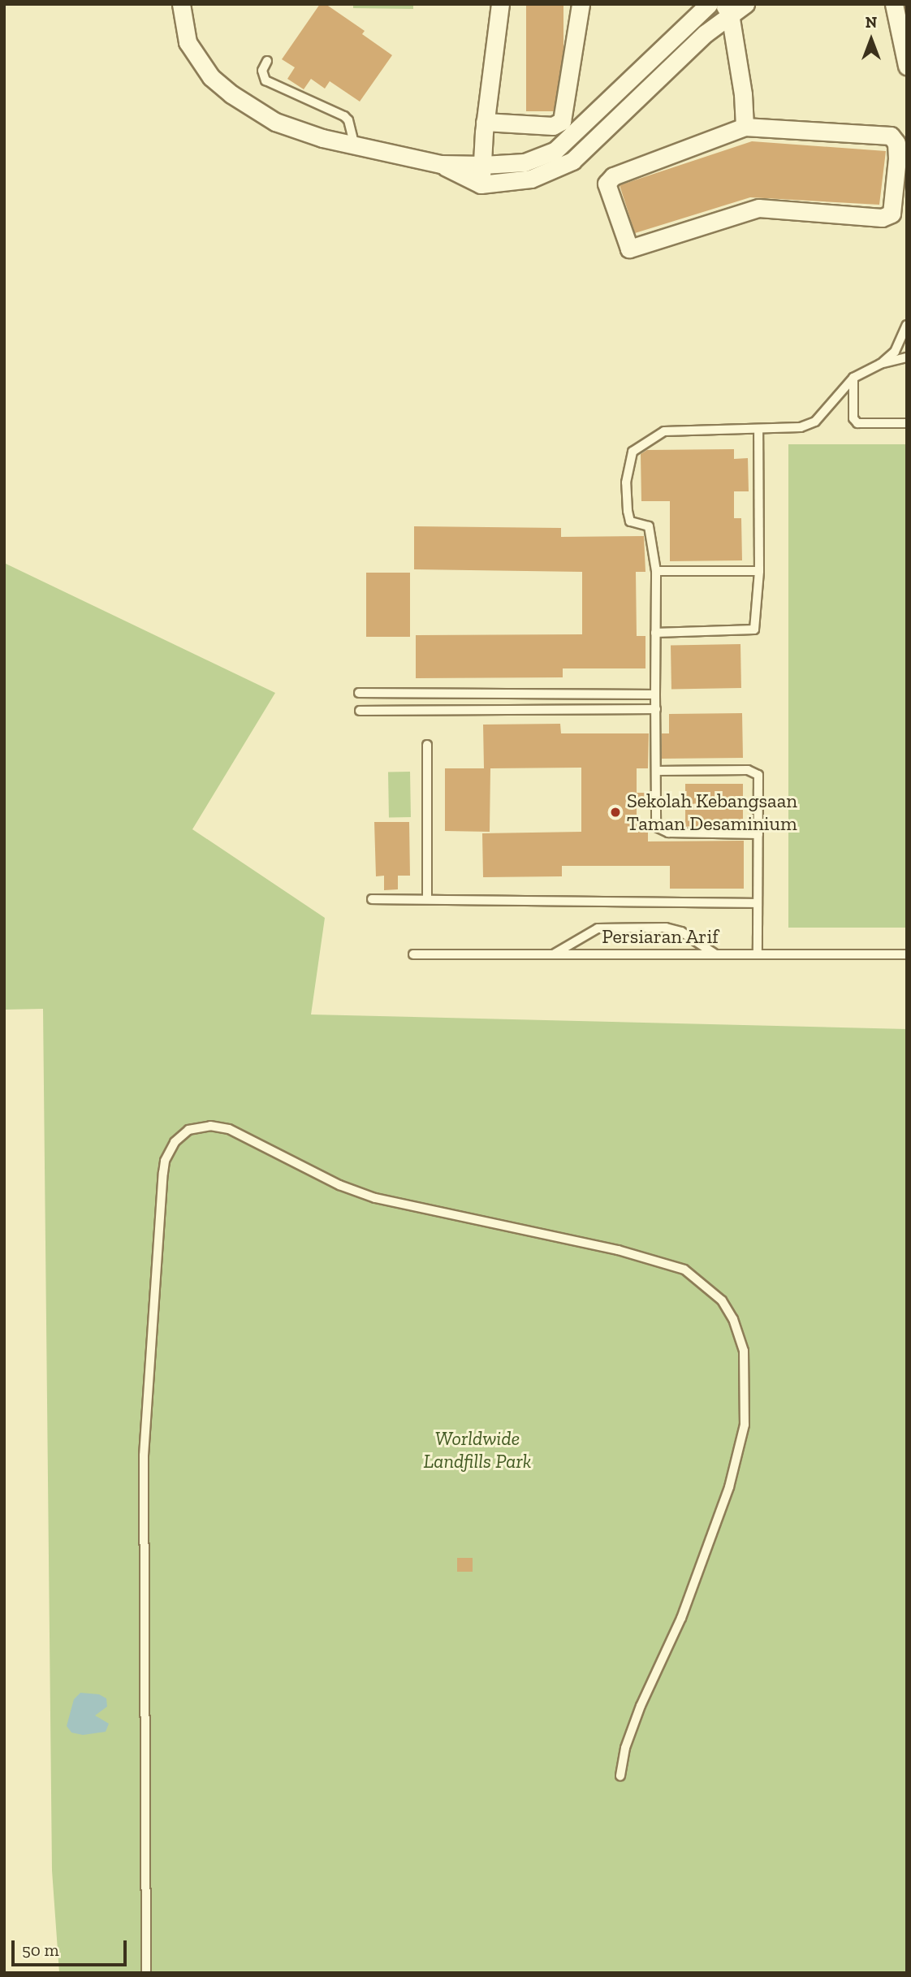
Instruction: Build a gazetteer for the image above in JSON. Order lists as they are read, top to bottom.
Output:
{
  "streets": {
    "lane": ["Persiaran Arif"]
  },
  "parks": ["Worldwide Landfills Park"],
  "places": ["Sekolah Kebangsaan Taman Desaminium"],
  "scale_bar": "50 m",
  "north": "top"
}
